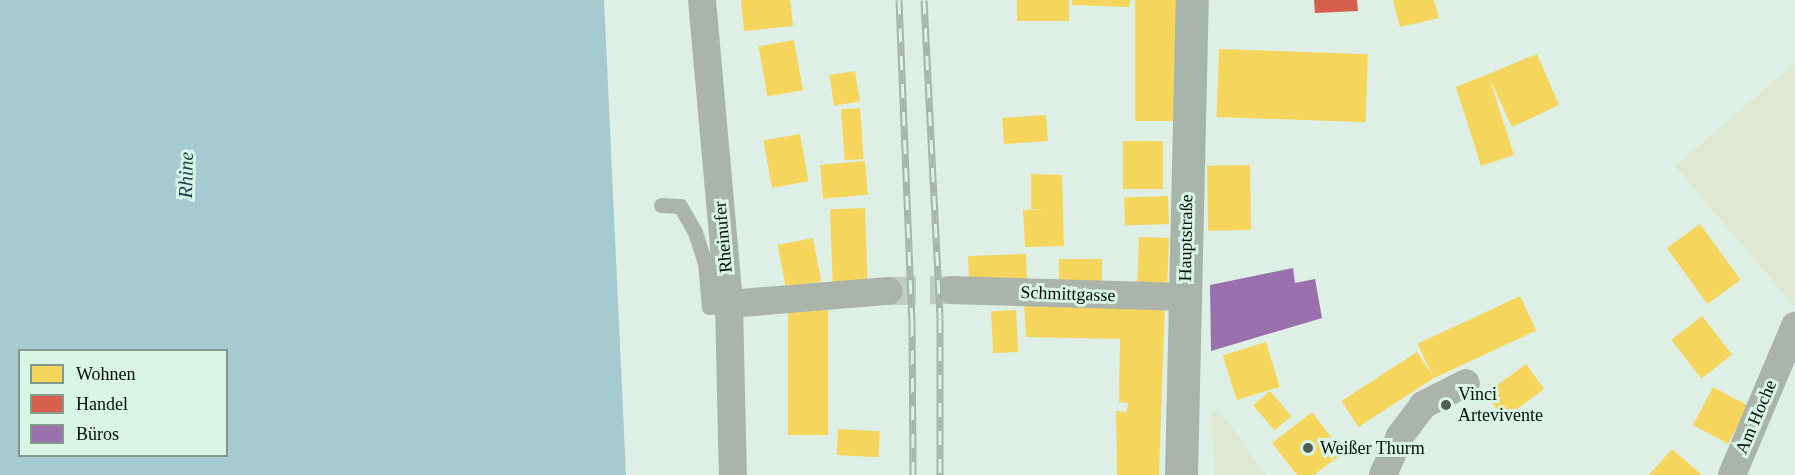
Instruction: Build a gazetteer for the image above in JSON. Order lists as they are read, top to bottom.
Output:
{
  "streets": {
    "main road": ["Hauptstraße"],
    "street": ["Rheinufer", "Schmittgasse", "Am Hoche"]
  },
  "crossings": [
    ["Hauptstraße", "Schmittgasse"]
  ],
  "water": ["Rhine"],
  "places": ["Vinci Artevivente", "Weißer Thurm"],
  "legend": ["Wohnen", "Handel", "Büros"]
}
